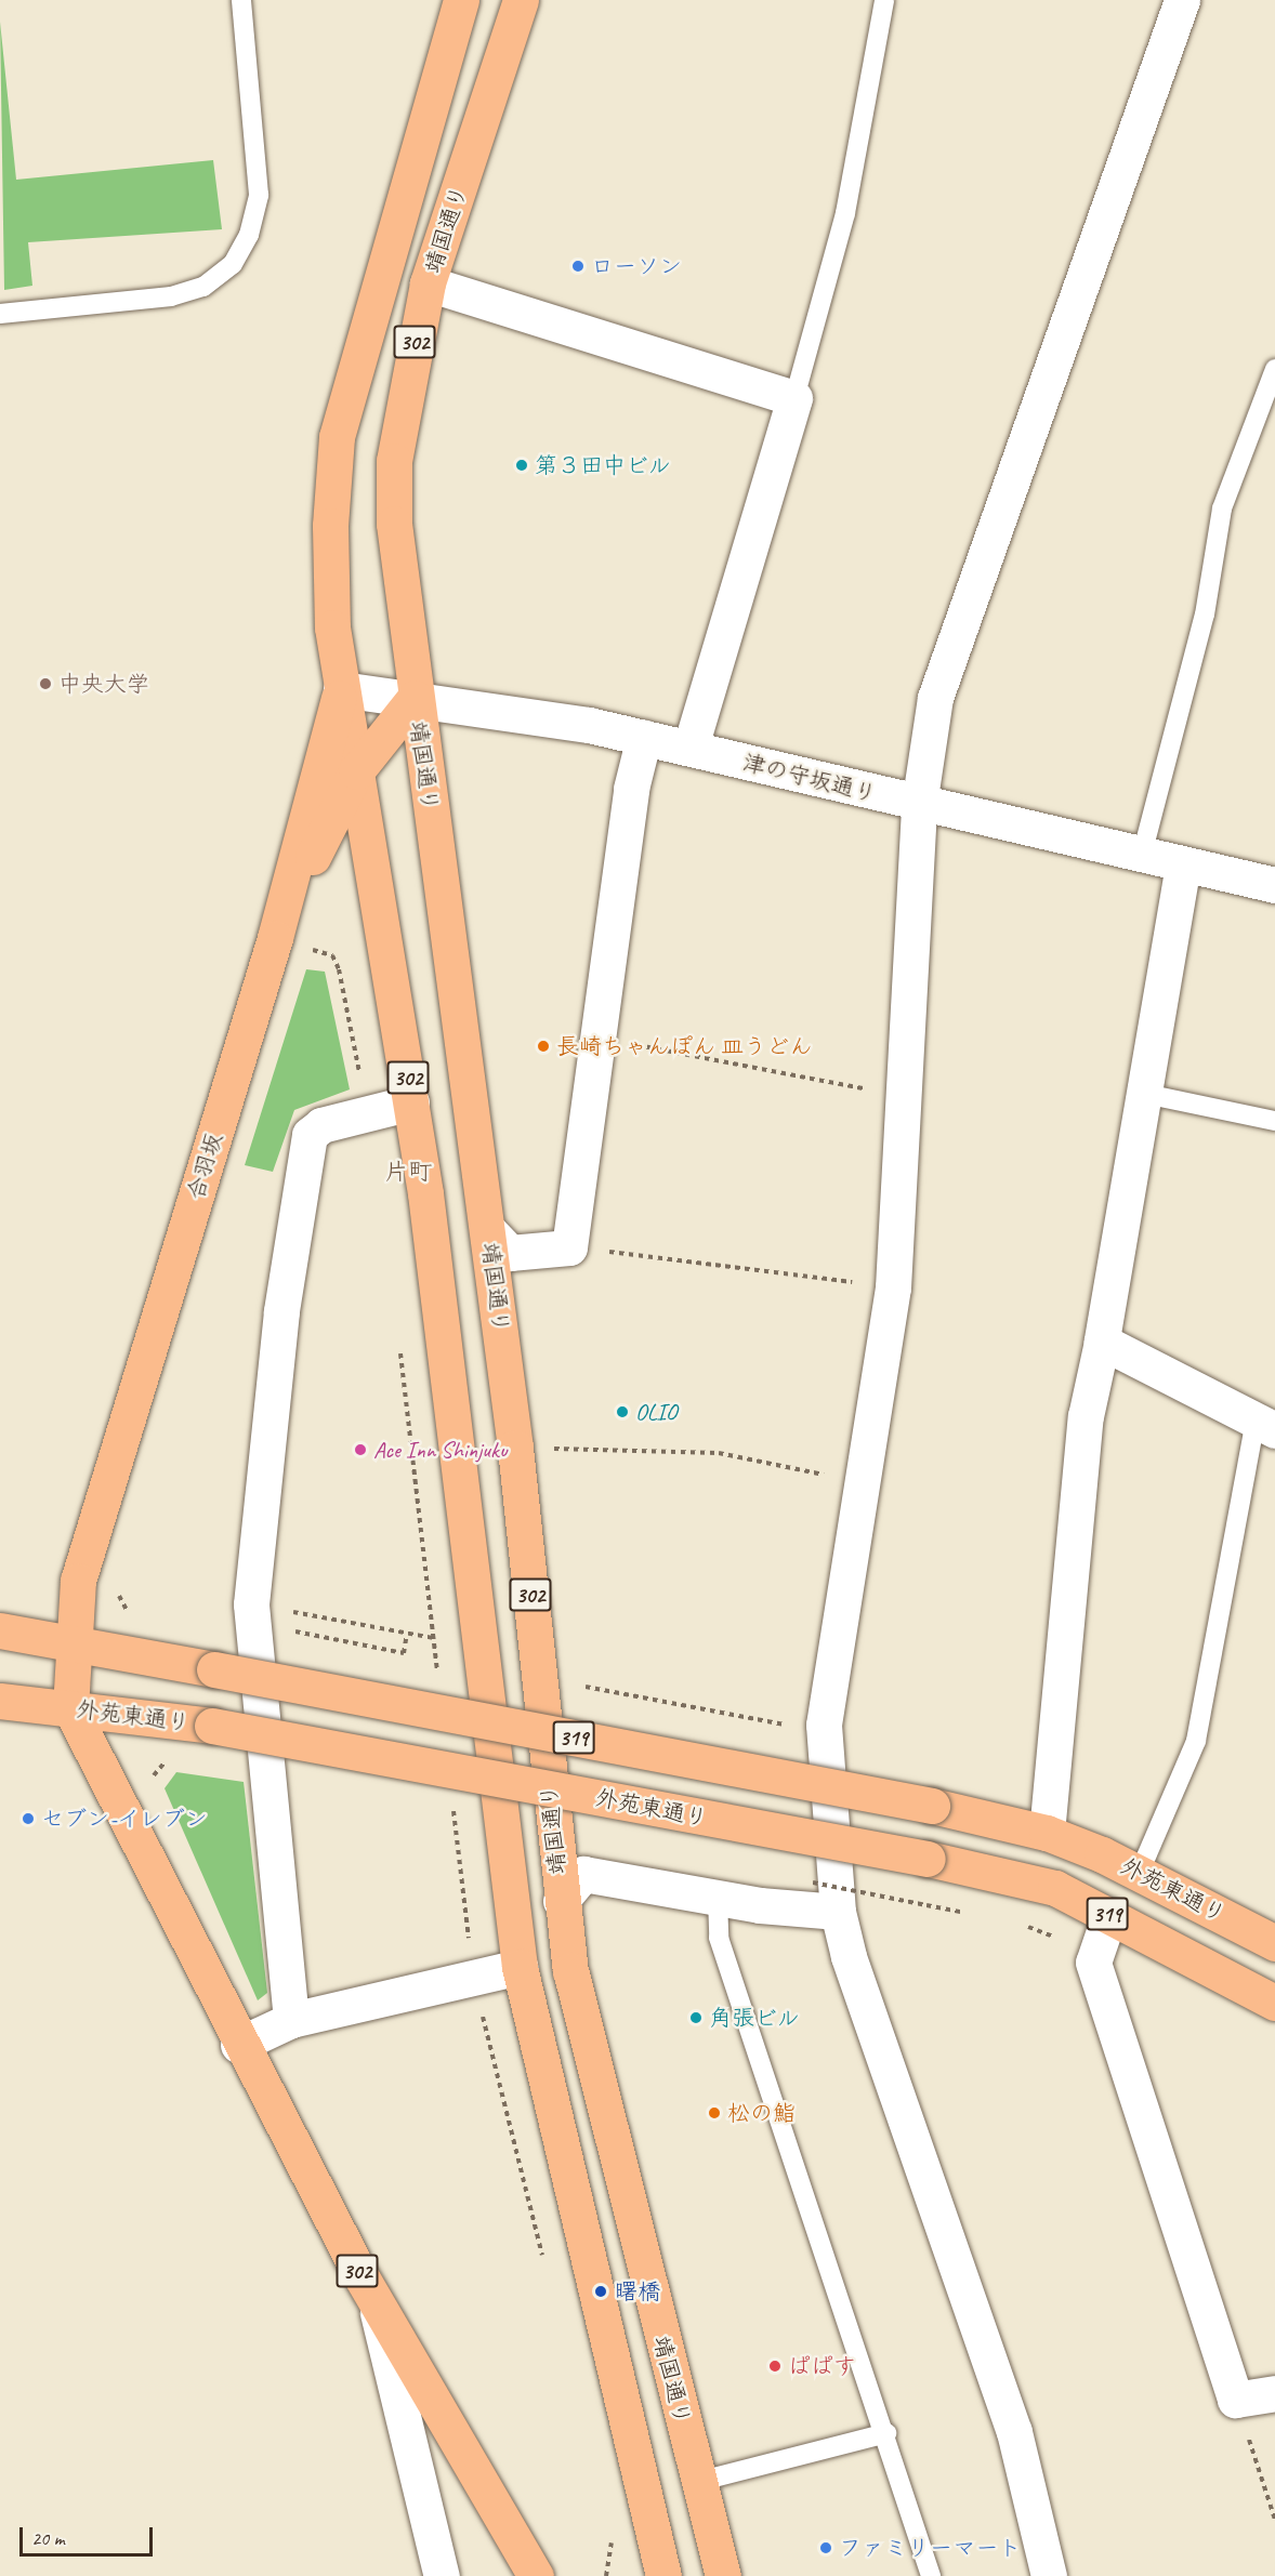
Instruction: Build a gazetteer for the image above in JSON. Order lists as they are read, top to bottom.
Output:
{
  "streets": {
    "main road": [
      "靖国通り",
      "302",
      "合羽坂",
      "外苑東通り",
      "319"
    ],
    "street": ["津の守坂通り"]
  },
  "crossings": [
    ["靖国通り", "津の守坂通り"],
    ["靖国通り", "合羽坂"],
    ["302", "合羽坂"],
    ["302", "外苑東通り"],
    ["津の守坂通り", "合羽坂"],
    ["合羽坂", "外苑東通り"]
  ],
  "districts": ["片町"],
  "places": [
    "ローソン",
    "第３田中ビル",
    "中央大学",
    "長崎ちゃんぽん 皿うどん",
    "OLIO",
    "Ace Inn Shinjuku",
    "セブン-イレブン",
    "角張ビル",
    "松の鮨",
    "曙橋",
    "ぱぱす",
    "ファミリーマート"
  ],
  "scale_bar": "20 m"
}
